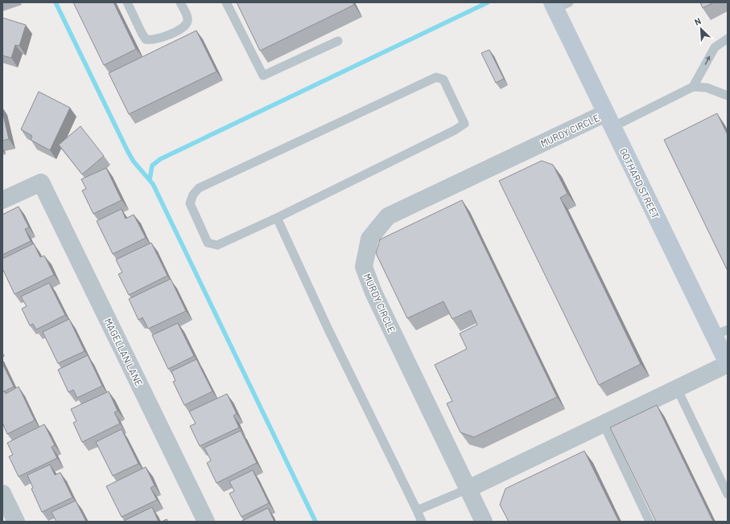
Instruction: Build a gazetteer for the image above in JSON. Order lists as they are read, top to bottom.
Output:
{
  "streets": {
    "street": ["MURDY CIRCLE", "GOTHARD STREET", "MAGELLAN LANE"]
  },
  "crossings": [
    ["MURDY CIRCLE", "GOTHARD STREET"]
  ],
  "north": "top left"
}
